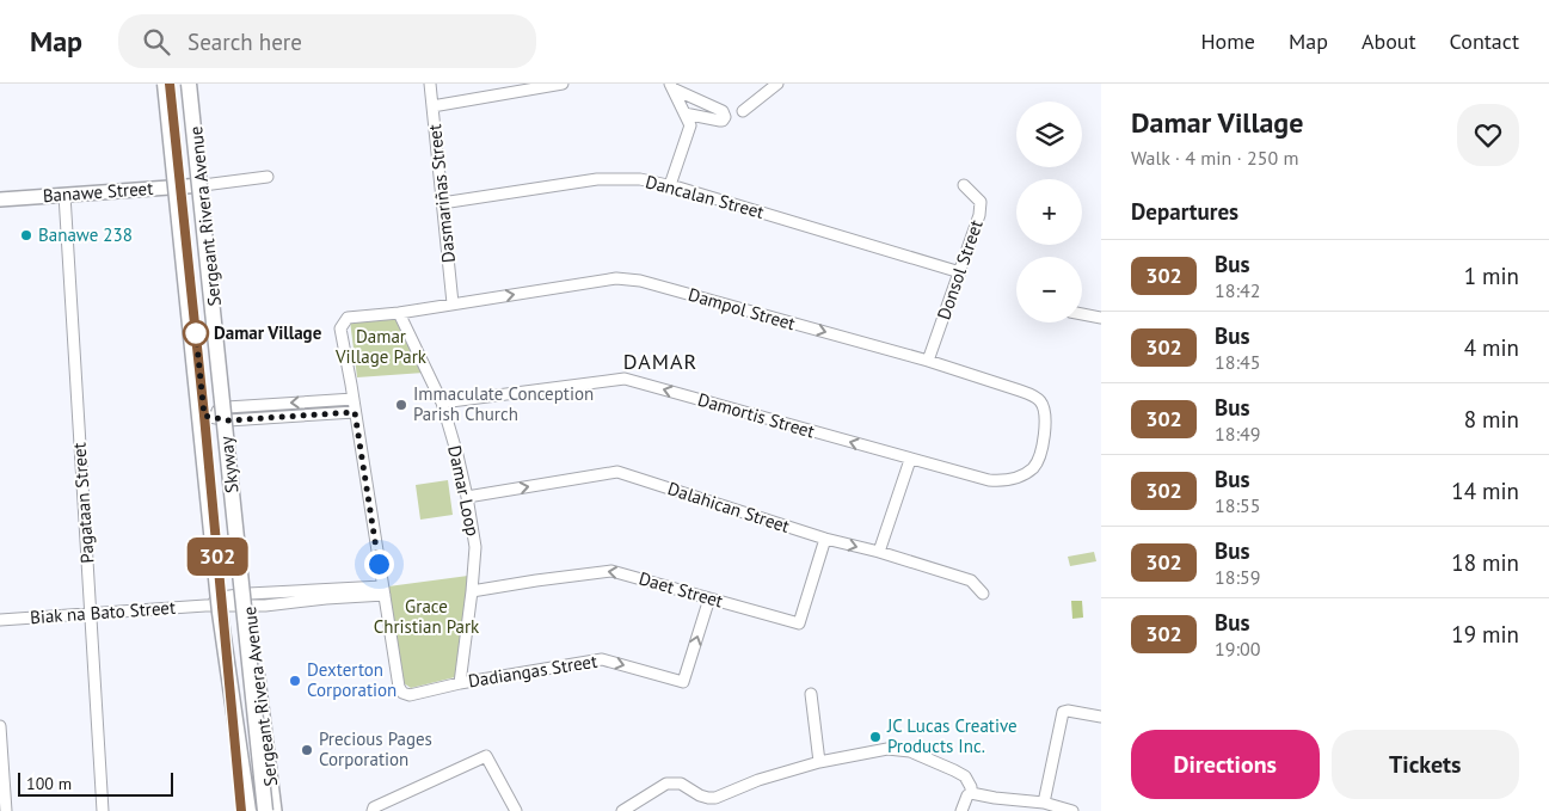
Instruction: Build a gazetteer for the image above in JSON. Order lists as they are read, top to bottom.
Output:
{
  "streets": {
    "highway": ["Skyway"],
    "main road": ["Banawe Street", "Sergeant Rivera Avenue"],
    "street": [
      "Dasmariñas Street",
      "Dancalan Street",
      "Donsol Street",
      "Dampol Street",
      "Damortis Street",
      "Damar Loop",
      "Pagataan Street",
      "Dalahican Street",
      "Daet Street",
      "Biak na Bato Street",
      "Dadiangas Street"
    ]
  },
  "crossings": [
    ["Banawe Street", "Sergeant Rivera Avenue"],
    ["Banawe Street", "Pagataan Street"],
    ["Dasmariñas Street", "Dancalan Street"],
    ["Dasmariñas Street", "Dampol Street"],
    ["Dancalan Street", "Donsol Street"],
    ["Sergeant Rivera Avenue", "Skyway"],
    ["Sergeant Rivera Avenue", "Biak na Bato Street"],
    ["Donsol Street", "Dampol Street"],
    ["Dampol Street", "Damortis Street"],
    ["Dampol Street", "Damar Loop"],
    ["Damortis Street", "Damar Loop"],
    ["Damar Loop", "Dalahican Street"],
    ["Damar Loop", "Daet Street"],
    ["Damar Loop", "Dadiangas Street"],
    ["Pagataan Street", "Biak na Bato Street"],
    ["Dalahican Street", "Daet Street"],
    ["Daet Street", "Dadiangas Street"],
    ["Biak na Bato Street", "Dadiangas Street"]
  ],
  "one_way": [
    "Dampol Street",
    "Damortis Street",
    "Dalahican Street",
    "Daet Street",
    "Dadiangas Street"
  ],
  "districts": ["DAMAR"],
  "parks": ["Damar Village Park", "Grace Christian Park"],
  "places": [
    "Banawe 238",
    "Damar Village",
    "Immaculate Conception Parish Church",
    "Dexterton Corporation",
    "JC Lucas Creative Products Inc.",
    "Precious Pages Corporation"
  ],
  "lines": ["bus line 302"],
  "scale_bar": "100 m",
  "page": {
    "header": "Map",
    "search": "Search here",
    "nav": [
      "Home",
      "Map",
      "About",
      "Contact"
    ],
    "on_map": "302",
    "heading": [
      ["Damar Village", "Walk · 4 min · 250 m"],
      "Departures"
    ],
    "map_buttons": ["+", "−"],
    "list": [
      {
        "mark": "302",
        "name": "Bus",
        "note": "18:42",
        "value": "1 min"
      },
      {
        "mark": "302",
        "name": "Bus",
        "note": "18:45",
        "value": "4 min"
      },
      {
        "mark": "302",
        "name": "Bus",
        "note": "18:49",
        "value": "8 min"
      },
      {
        "mark": "302",
        "name": "Bus",
        "note": "18:55",
        "value": "14 min"
      },
      {
        "mark": "302",
        "name": "Bus",
        "note": "18:59",
        "value": "18 min"
      },
      {
        "mark": "302",
        "name": "Bus",
        "note": "19:00",
        "value": "19 min"
      }
    ],
    "buttons": ["Directions", "Tickets"],
    "scale": "100 m"
  }
}
